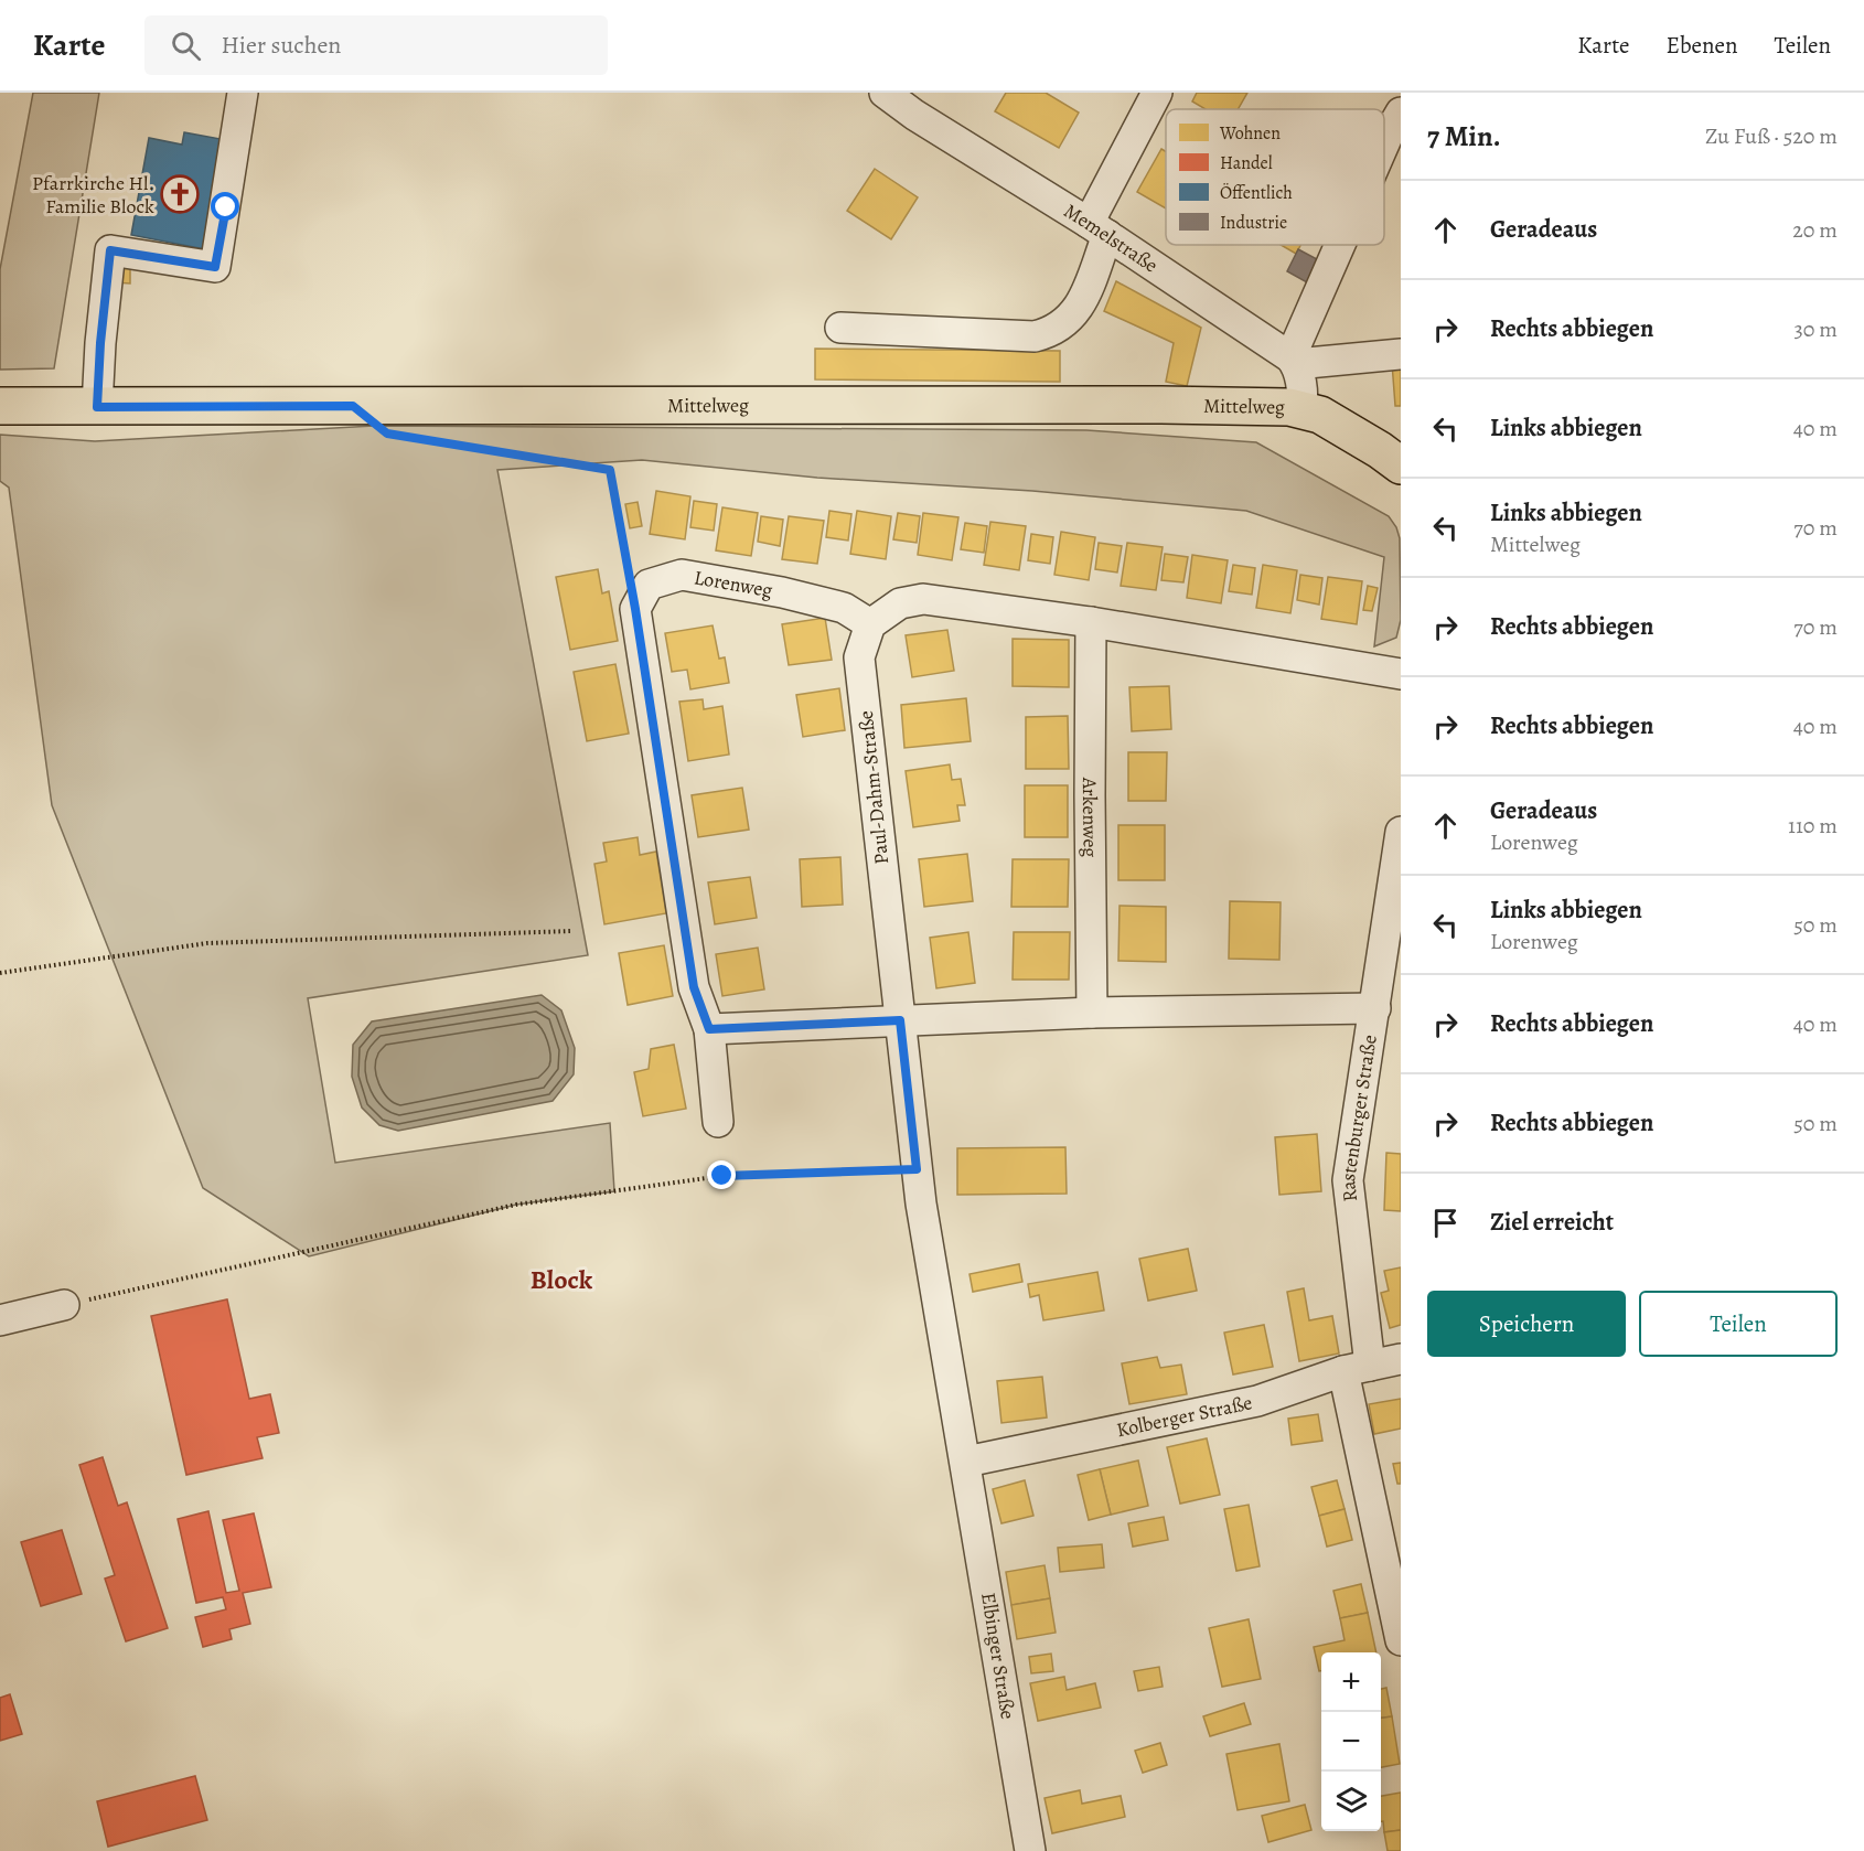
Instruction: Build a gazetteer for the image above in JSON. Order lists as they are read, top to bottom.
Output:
{
  "streets": {
    "main road": ["Mittelweg"],
    "street": [
      "Memelstraße",
      "Lorenweg",
      "Paul-Dahm-Straße",
      "Arkenweg",
      "Rastenburger Straße",
      "Kolberger Straße",
      "Elbinger Straße"
    ]
  },
  "crossings": [
    ["Lorenweg", "Paul-Dahm-Straße"],
    ["Paul-Dahm-Straße", "Elbinger Straße"],
    ["Rastenburger Straße", "Kolberger Straße"],
    ["Kolberger Straße", "Elbinger Straße"]
  ],
  "districts": ["Block"],
  "places": {
    "church": ["Pfarrkirche Hl. Familie Block"]
  },
  "legend": [
    "Wohnen",
    "Handel",
    "Öffentlich",
    "Industrie"
  ],
  "page": {
    "header": "Karte",
    "search": "Hier suchen",
    "nav": ["Karte", "Ebenen", "Teilen"],
    "heading": ["7 Min.", "Zu Fuß · 520 m"],
    "list": [
      ["Geradeaus", "20 m"],
      ["Rechts abbiegen", "30 m"],
      ["Links abbiegen", "40 m"],
      ["Links abbiegen", "Mittelweg", "70 m"],
      ["Rechts abbiegen", "70 m"],
      ["Rechts abbiegen", "40 m"],
      ["Geradeaus", "Lorenweg", "110 m"],
      ["Links abbiegen", "Lorenweg", "50 m"],
      ["Rechts abbiegen", "40 m"],
      ["Rechts abbiegen", "50 m"],
      "Ziel erreicht"
    ],
    "buttons": ["Speichern", "Teilen"],
    "map_buttons": ["+", "−"]
  }
}
